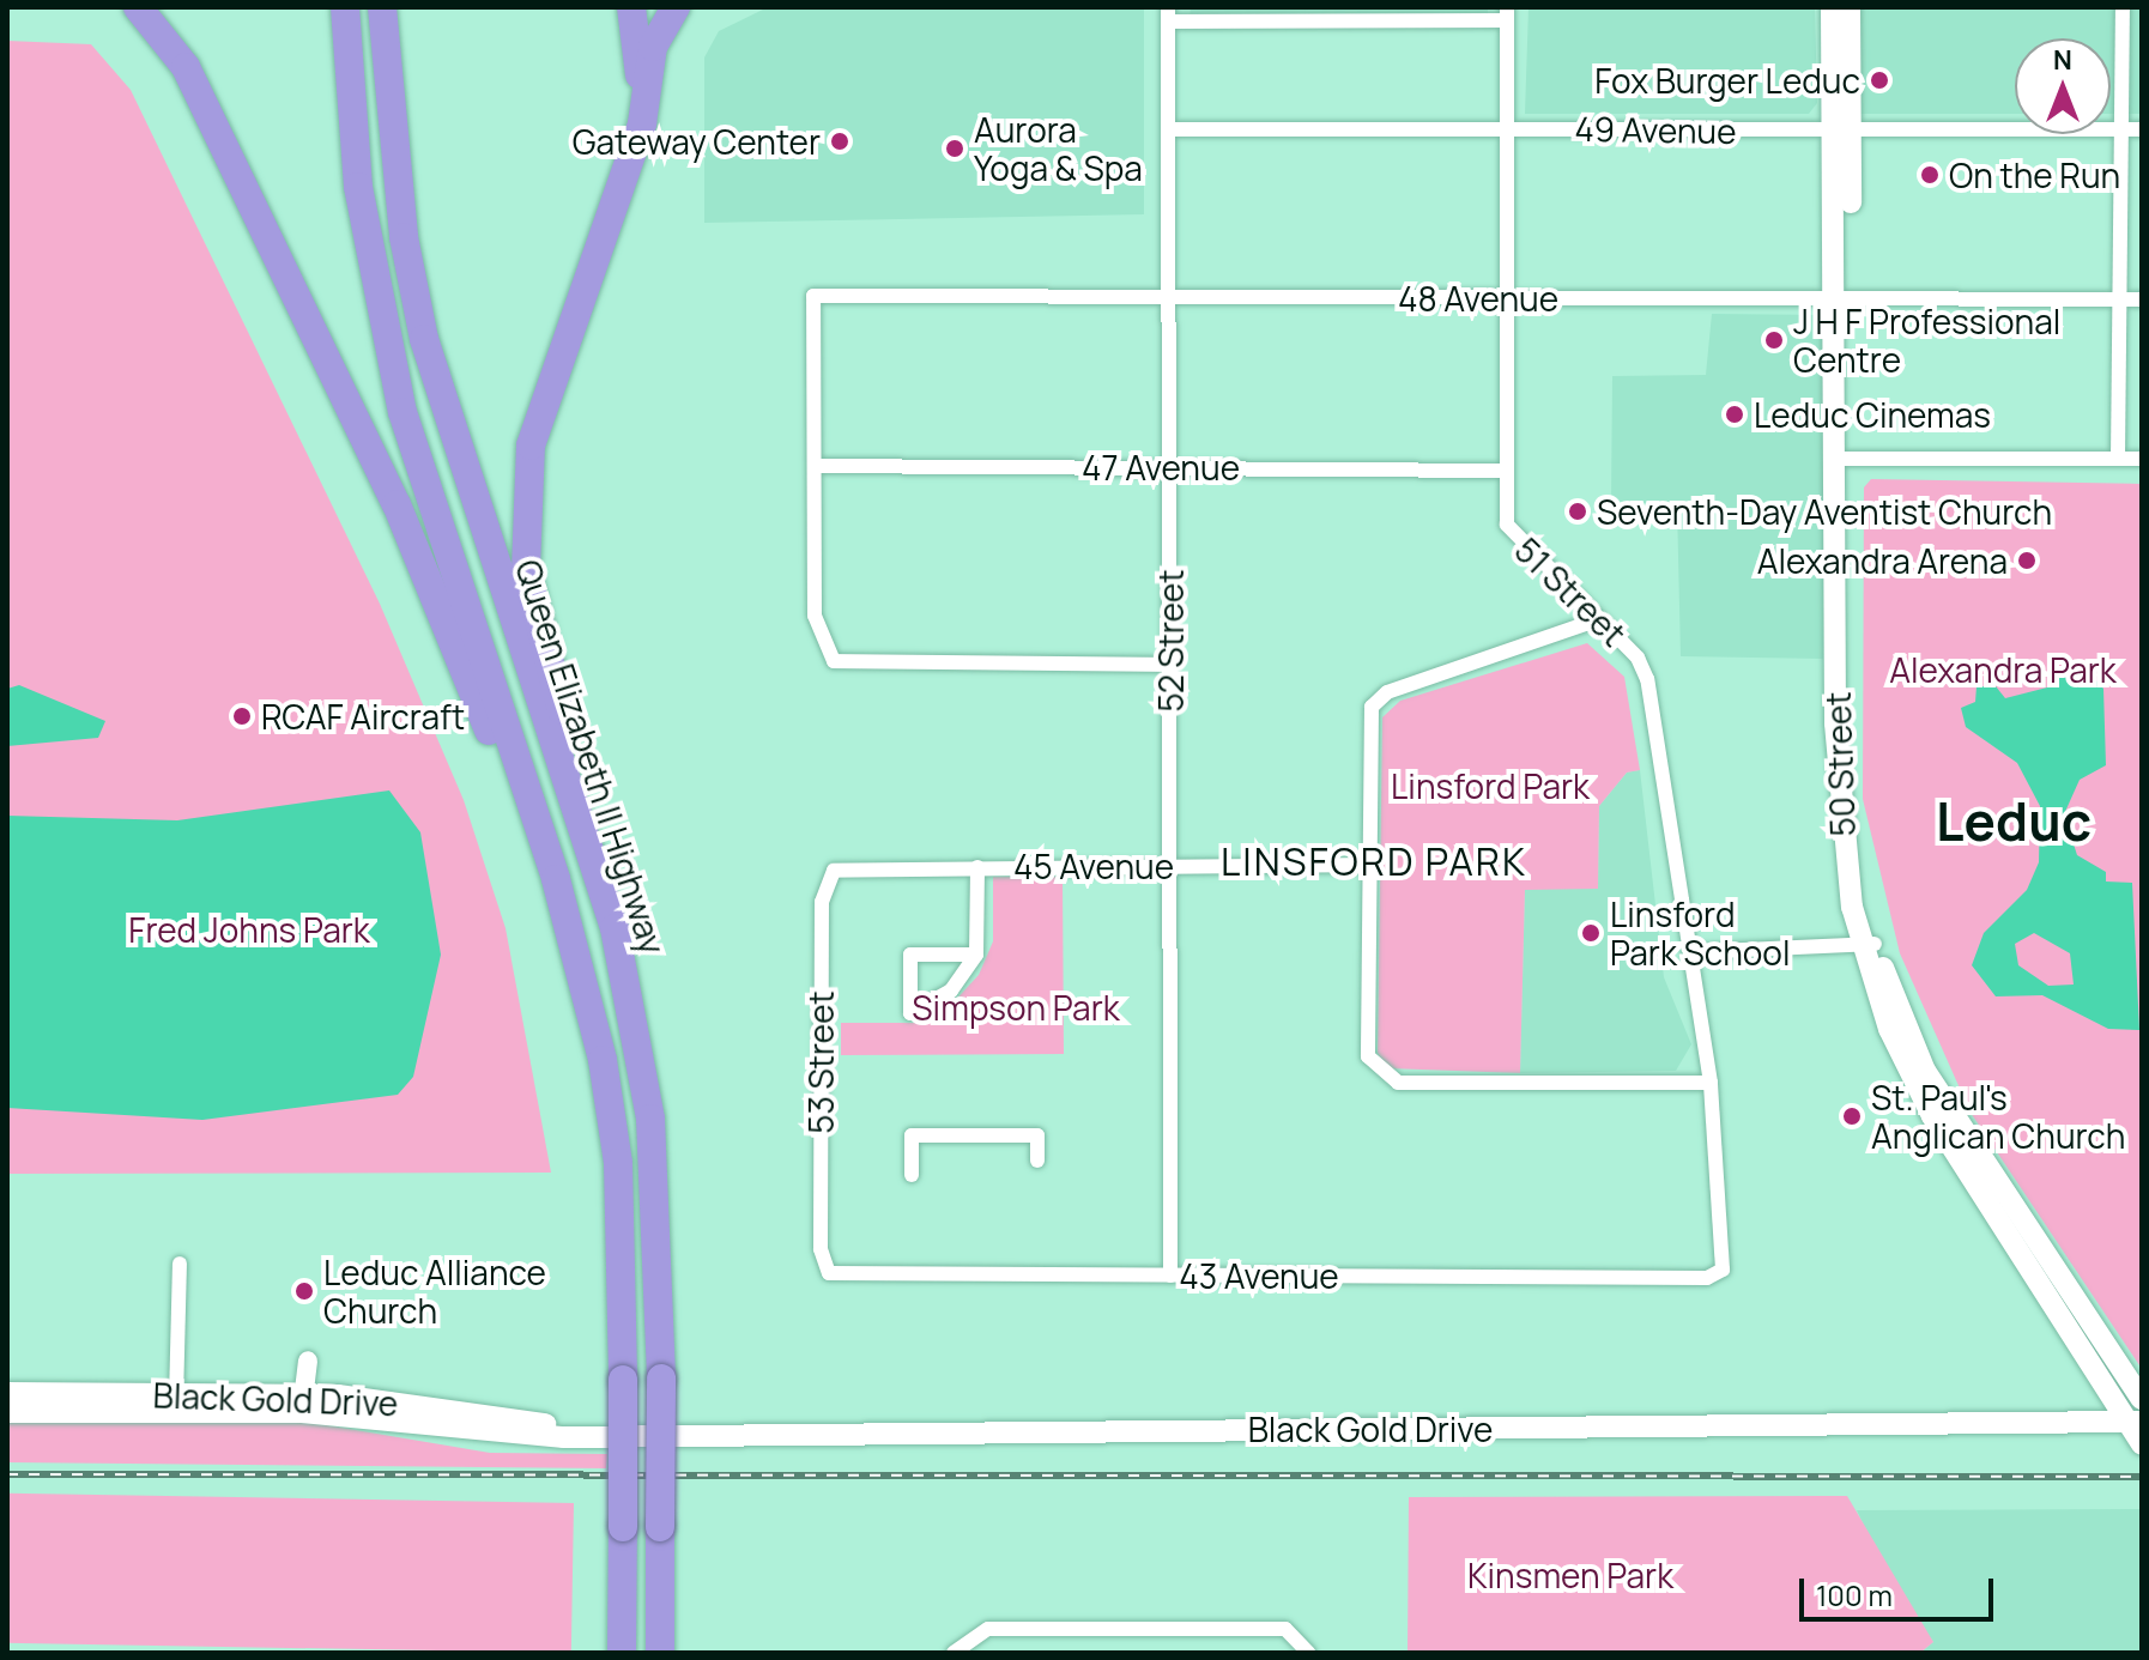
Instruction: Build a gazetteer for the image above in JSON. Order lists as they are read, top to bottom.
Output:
{
  "streets": {
    "highway": ["Queen Elizabeth II Highway"],
    "main road": ["50 Street", "Black Gold Drive"],
    "street": [
      "49 Avenue",
      "48 Avenue",
      "47 Avenue",
      "51 Street",
      "52 Street",
      "45 Avenue",
      "53 Street",
      "43 Avenue"
    ]
  },
  "crossings": [
    ["49 Avenue", "51 Street"],
    ["49 Avenue", "52 Street"],
    ["49 Avenue", "50 Street"],
    ["48 Avenue", "47 Avenue"],
    ["48 Avenue", "51 Street"],
    ["48 Avenue", "52 Street"],
    ["48 Avenue", "50 Street"],
    ["47 Avenue", "51 Street"],
    ["47 Avenue", "52 Street"],
    ["51 Street", "43 Avenue"],
    ["52 Street", "45 Avenue"],
    ["52 Street", "43 Avenue"],
    ["50 Street", "Black Gold Drive"],
    ["45 Avenue", "53 Street"],
    ["53 Street", "43 Avenue"]
  ],
  "districts": ["Leduc", "LINSFORD PARK"],
  "parks": [
    "Alexandra Park",
    "Linsford Park",
    "Fred Johns Park",
    "Simpson Park",
    "Kinsmen Park"
  ],
  "places": [
    "Fox Burger Leduc",
    "Gateway Center",
    "Aurora Yoga & Spa",
    "On the Run",
    "J H F Professional Centre",
    "Leduc Cinemas",
    "Seventh-Day Aventist Church",
    "Alexandra Arena",
    "RCAF Aircraft",
    "Linsford Park School",
    "St. Paul's Anglican Church",
    "Leduc Alliance Church"
  ],
  "scale_bar": "100 m",
  "north": "top"
}
